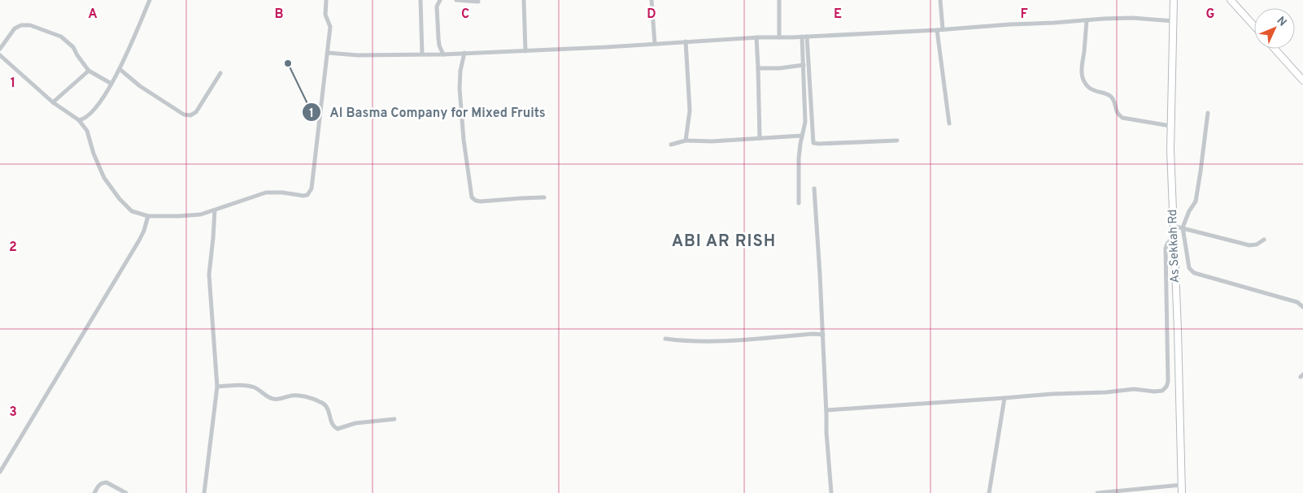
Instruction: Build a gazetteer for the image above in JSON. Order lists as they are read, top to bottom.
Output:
{
  "streets": {
    "main road": ["As Sekkah Rd"]
  },
  "districts": ["ABI AR RISH"],
  "places": ["Al Basma Company for Mixed Fruits"],
  "north": "top right",
  "grid": {
    "columns": [
      "A",
      "B",
      "C",
      "D",
      "E",
      "F",
      "G"
    ],
    "rows": ["1", "2", "3"]
  }
}
